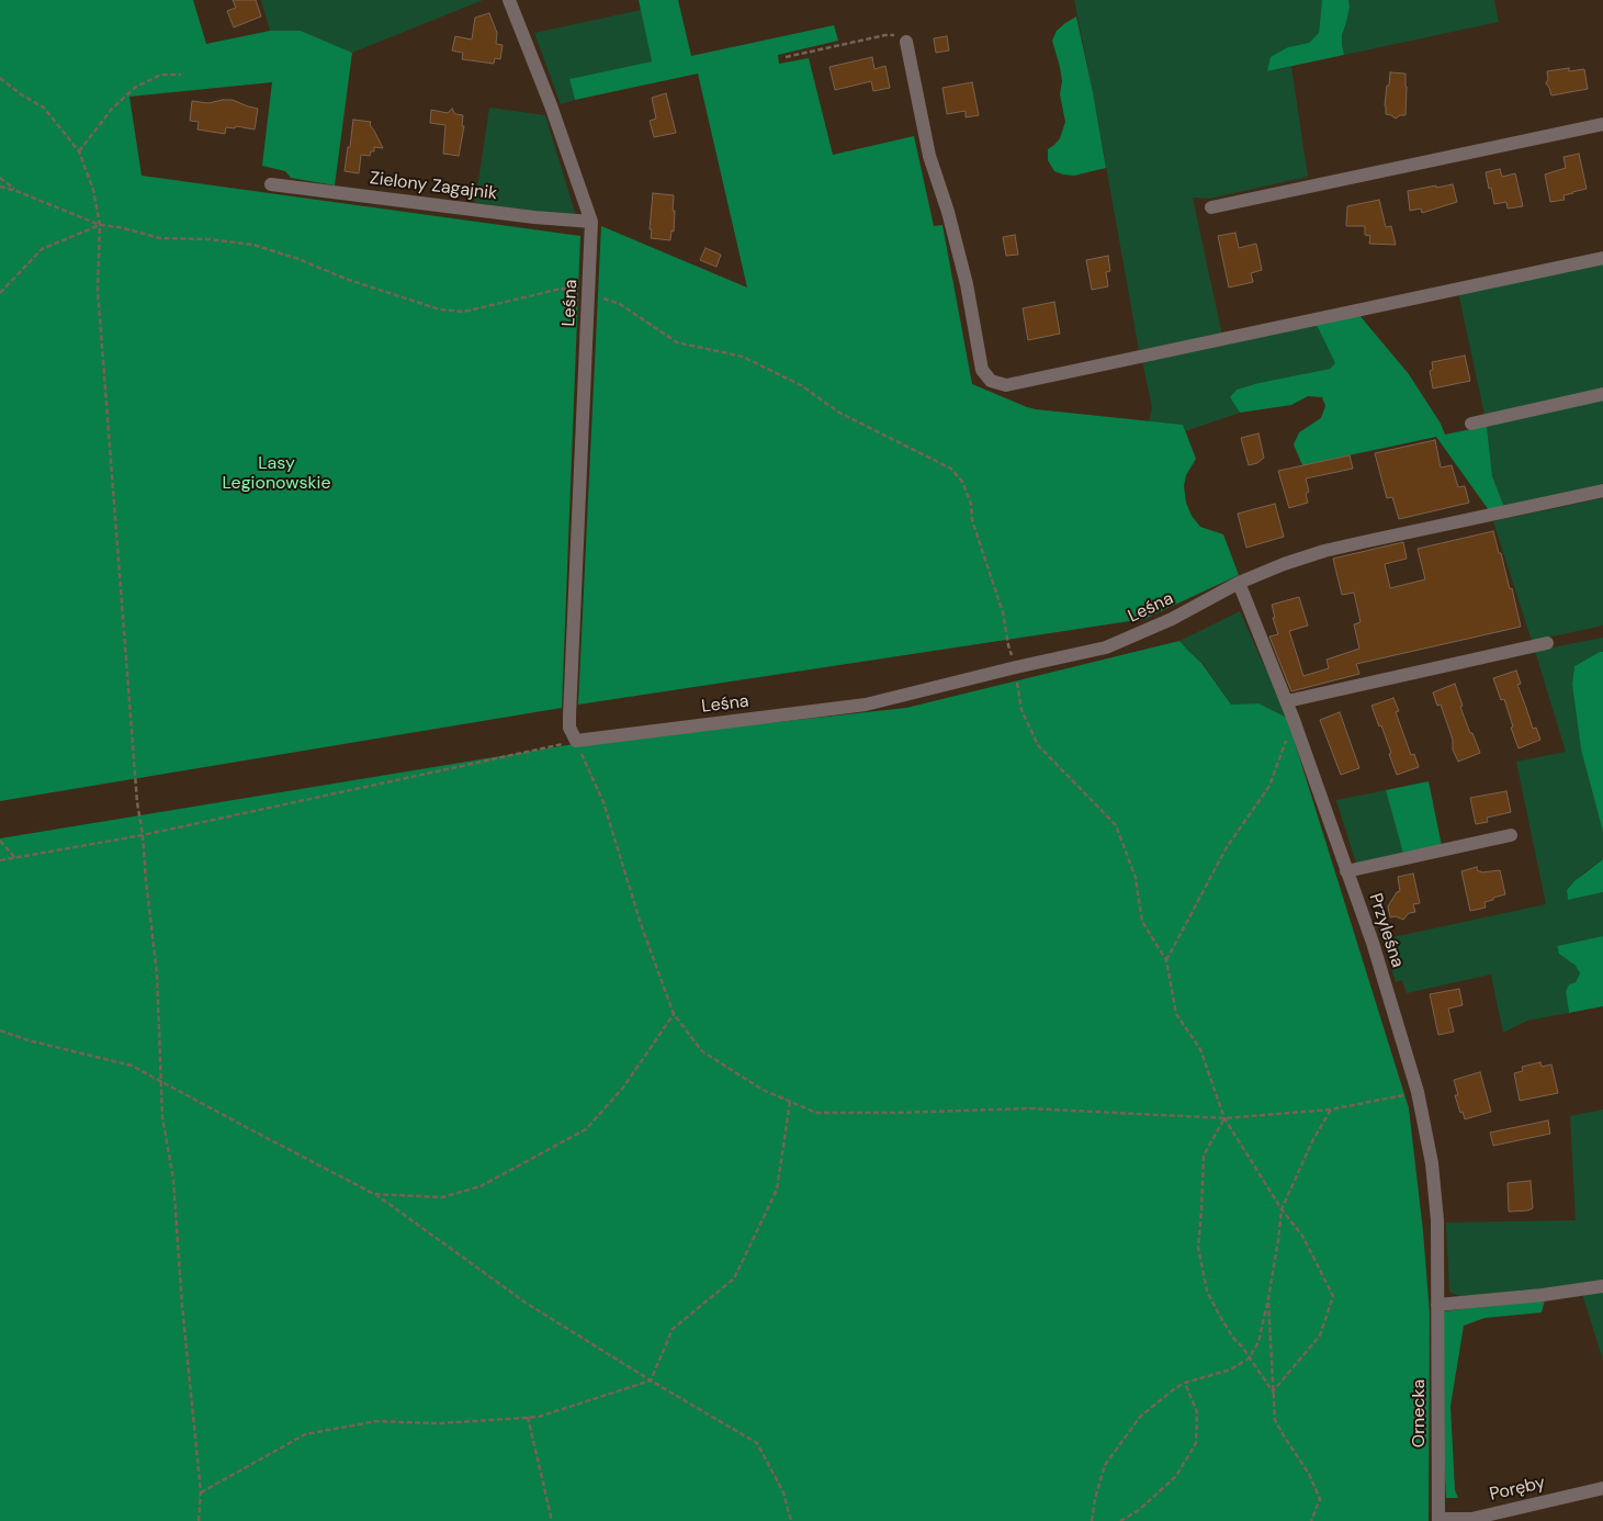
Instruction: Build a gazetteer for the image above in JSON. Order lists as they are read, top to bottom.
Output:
{
  "streets": {
    "street": [
      "Zielony Zagajnik",
      "Leśna",
      "Przyleśna",
      "Ornecka",
      "Poręby"
    ]
  },
  "crossings": [
    ["Zielony Zagajnik", "Leśna"],
    ["Leśna", "Przyleśna"],
    ["Przyleśna", "Ornecka"],
    ["Ornecka", "Poręby"]
  ],
  "parks": ["Lasy Legionowskie"]
}
